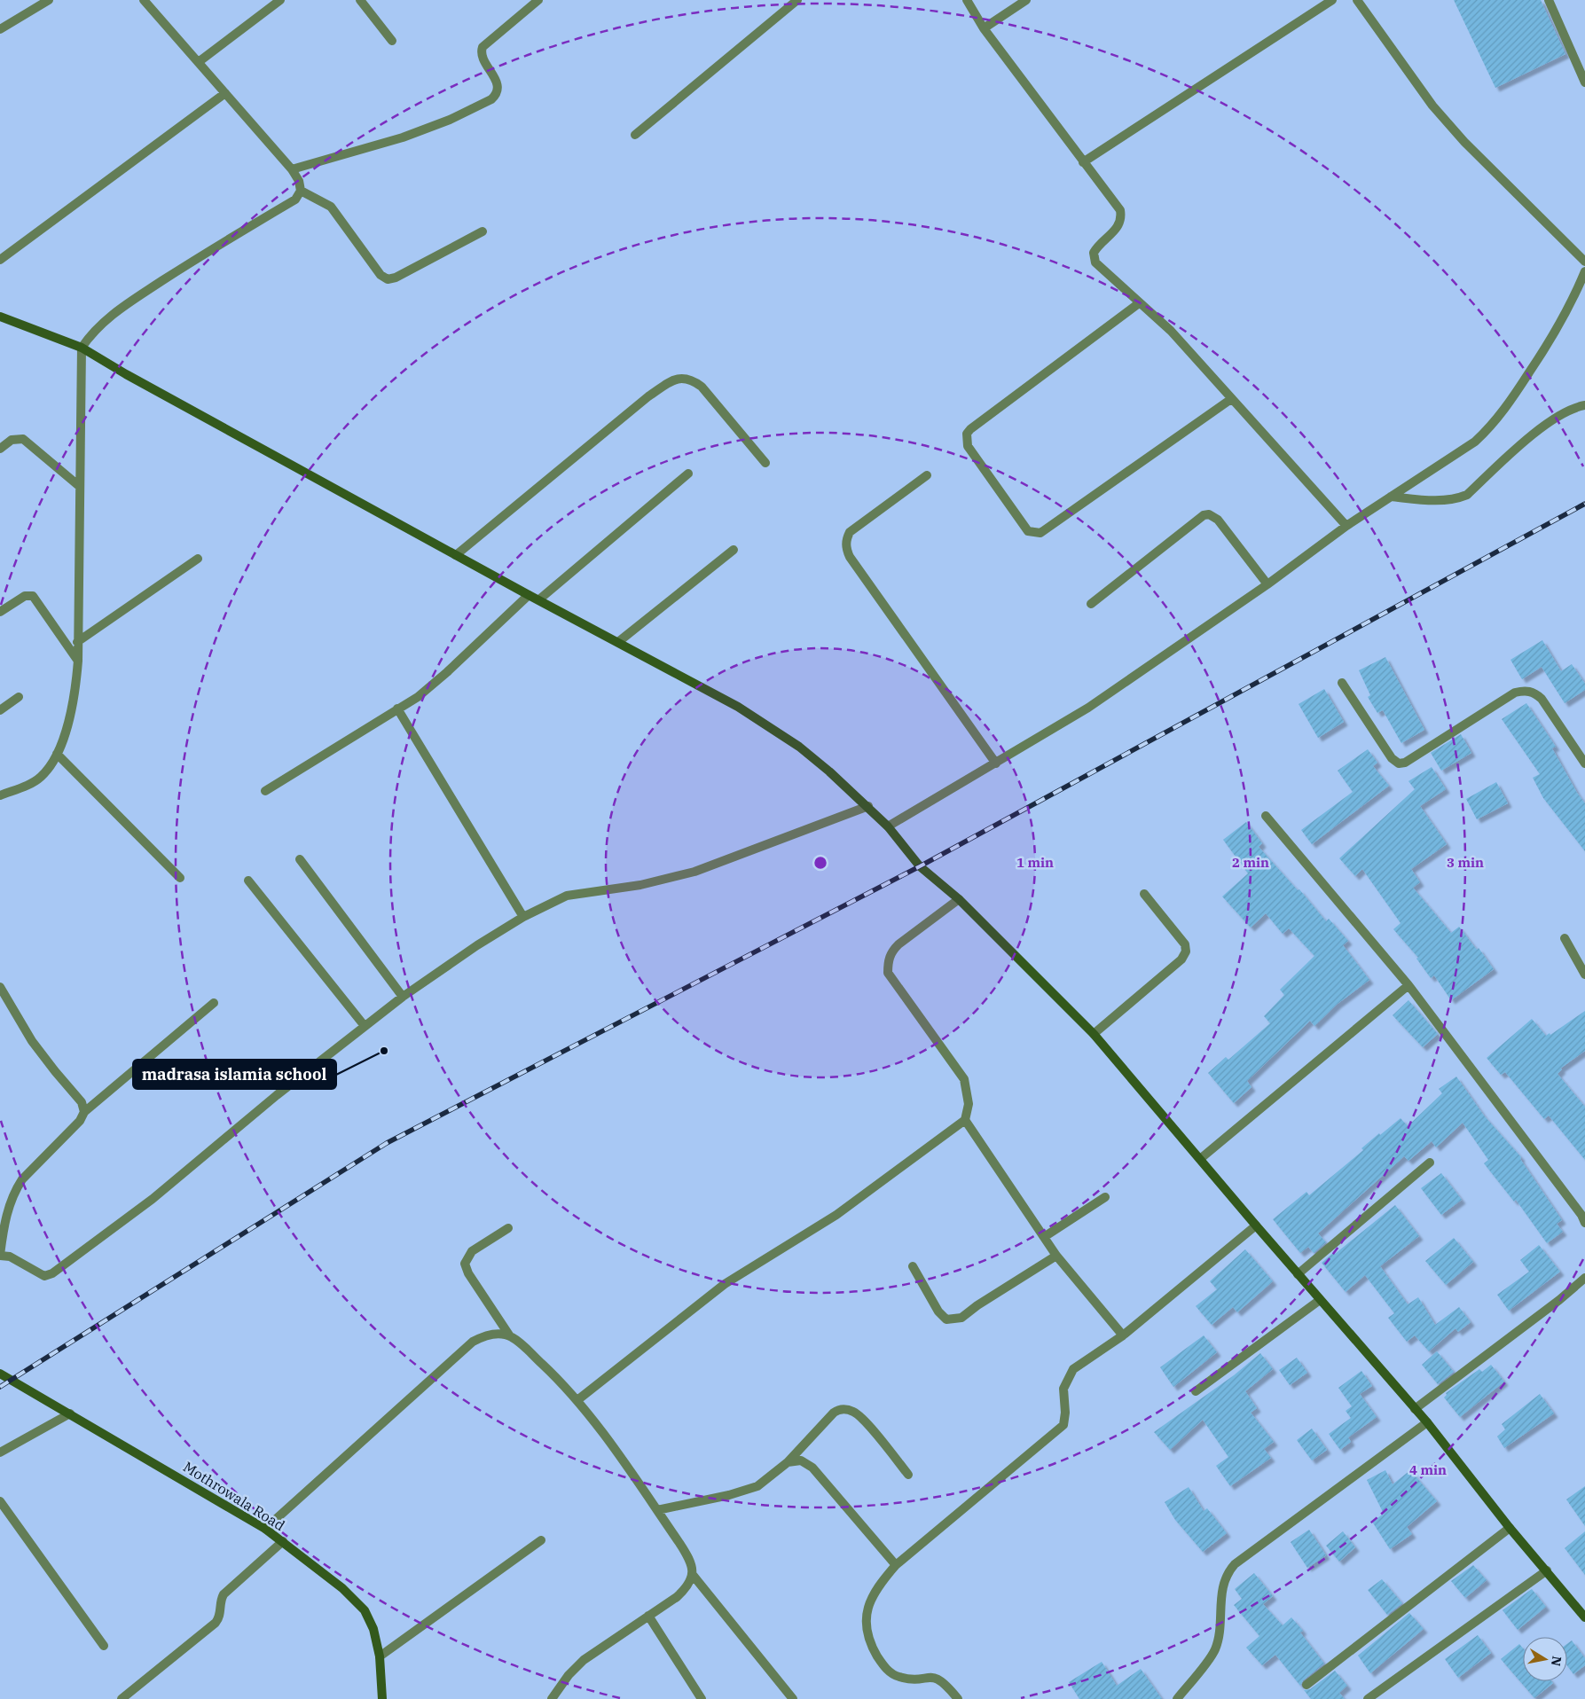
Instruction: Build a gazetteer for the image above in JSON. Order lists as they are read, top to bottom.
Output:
{
  "streets": {
    "main road": ["Mothrowala Road"]
  },
  "places": ["madrasa islamia school"],
  "north": "right",
  "rings": [
    "1 min",
    "2 min",
    "3 min",
    "4 min"
  ]
}
